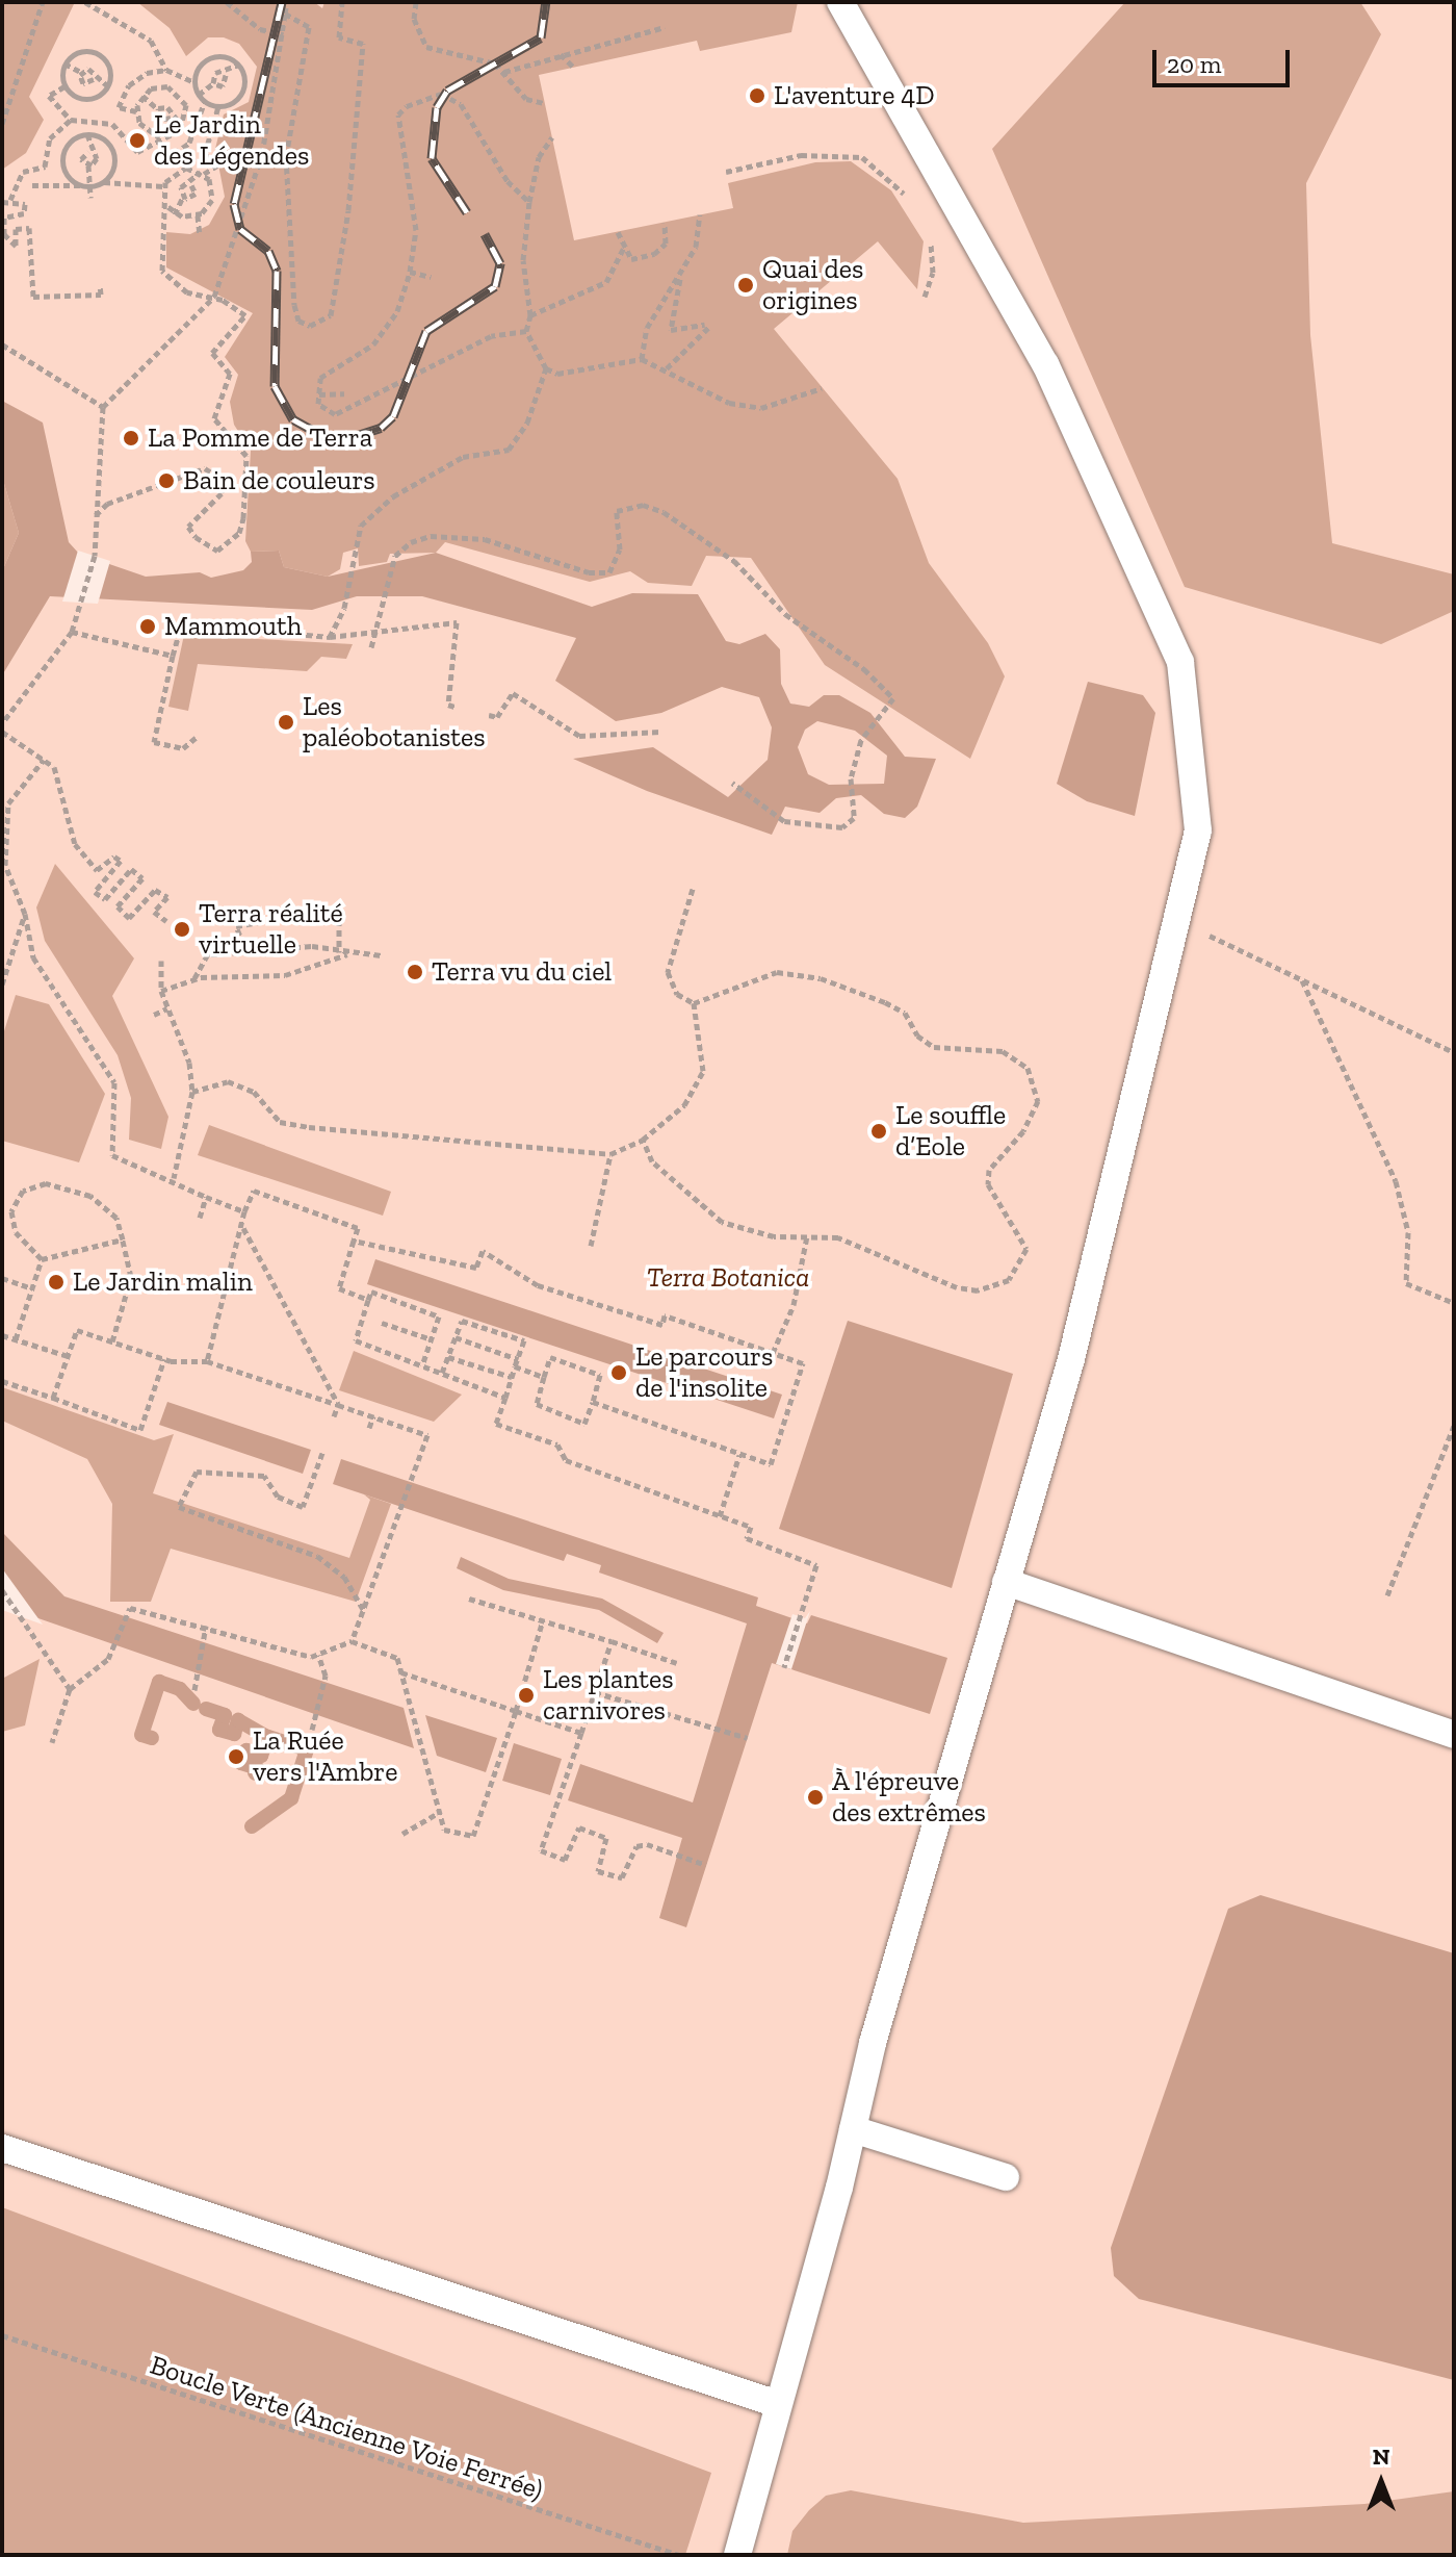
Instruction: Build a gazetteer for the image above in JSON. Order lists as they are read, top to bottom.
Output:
{
  "streets": {
    "path": ["Boucle Verte (Ancienne Voie Ferrée)"]
  },
  "parks": ["Terra Botanica"],
  "places": [
    "L'aventure 4D",
    "Le Jardin des Légendes",
    "Quai des origines",
    "La Pomme de Terra",
    "Bain de couleurs",
    "Mammouth",
    "Les paléobotanistes",
    "Terra réalité virtuelle",
    "Terra vu du ciel",
    "Le souffle d’Eole",
    "Le Jardin malin",
    "Le parcours de l'insolite",
    "Les plantes carnivores",
    "La Ruée vers l'Ambre",
    "À l'épreuve des extrêmes"
  ],
  "scale_bar": "20 m",
  "north": "top"
}
